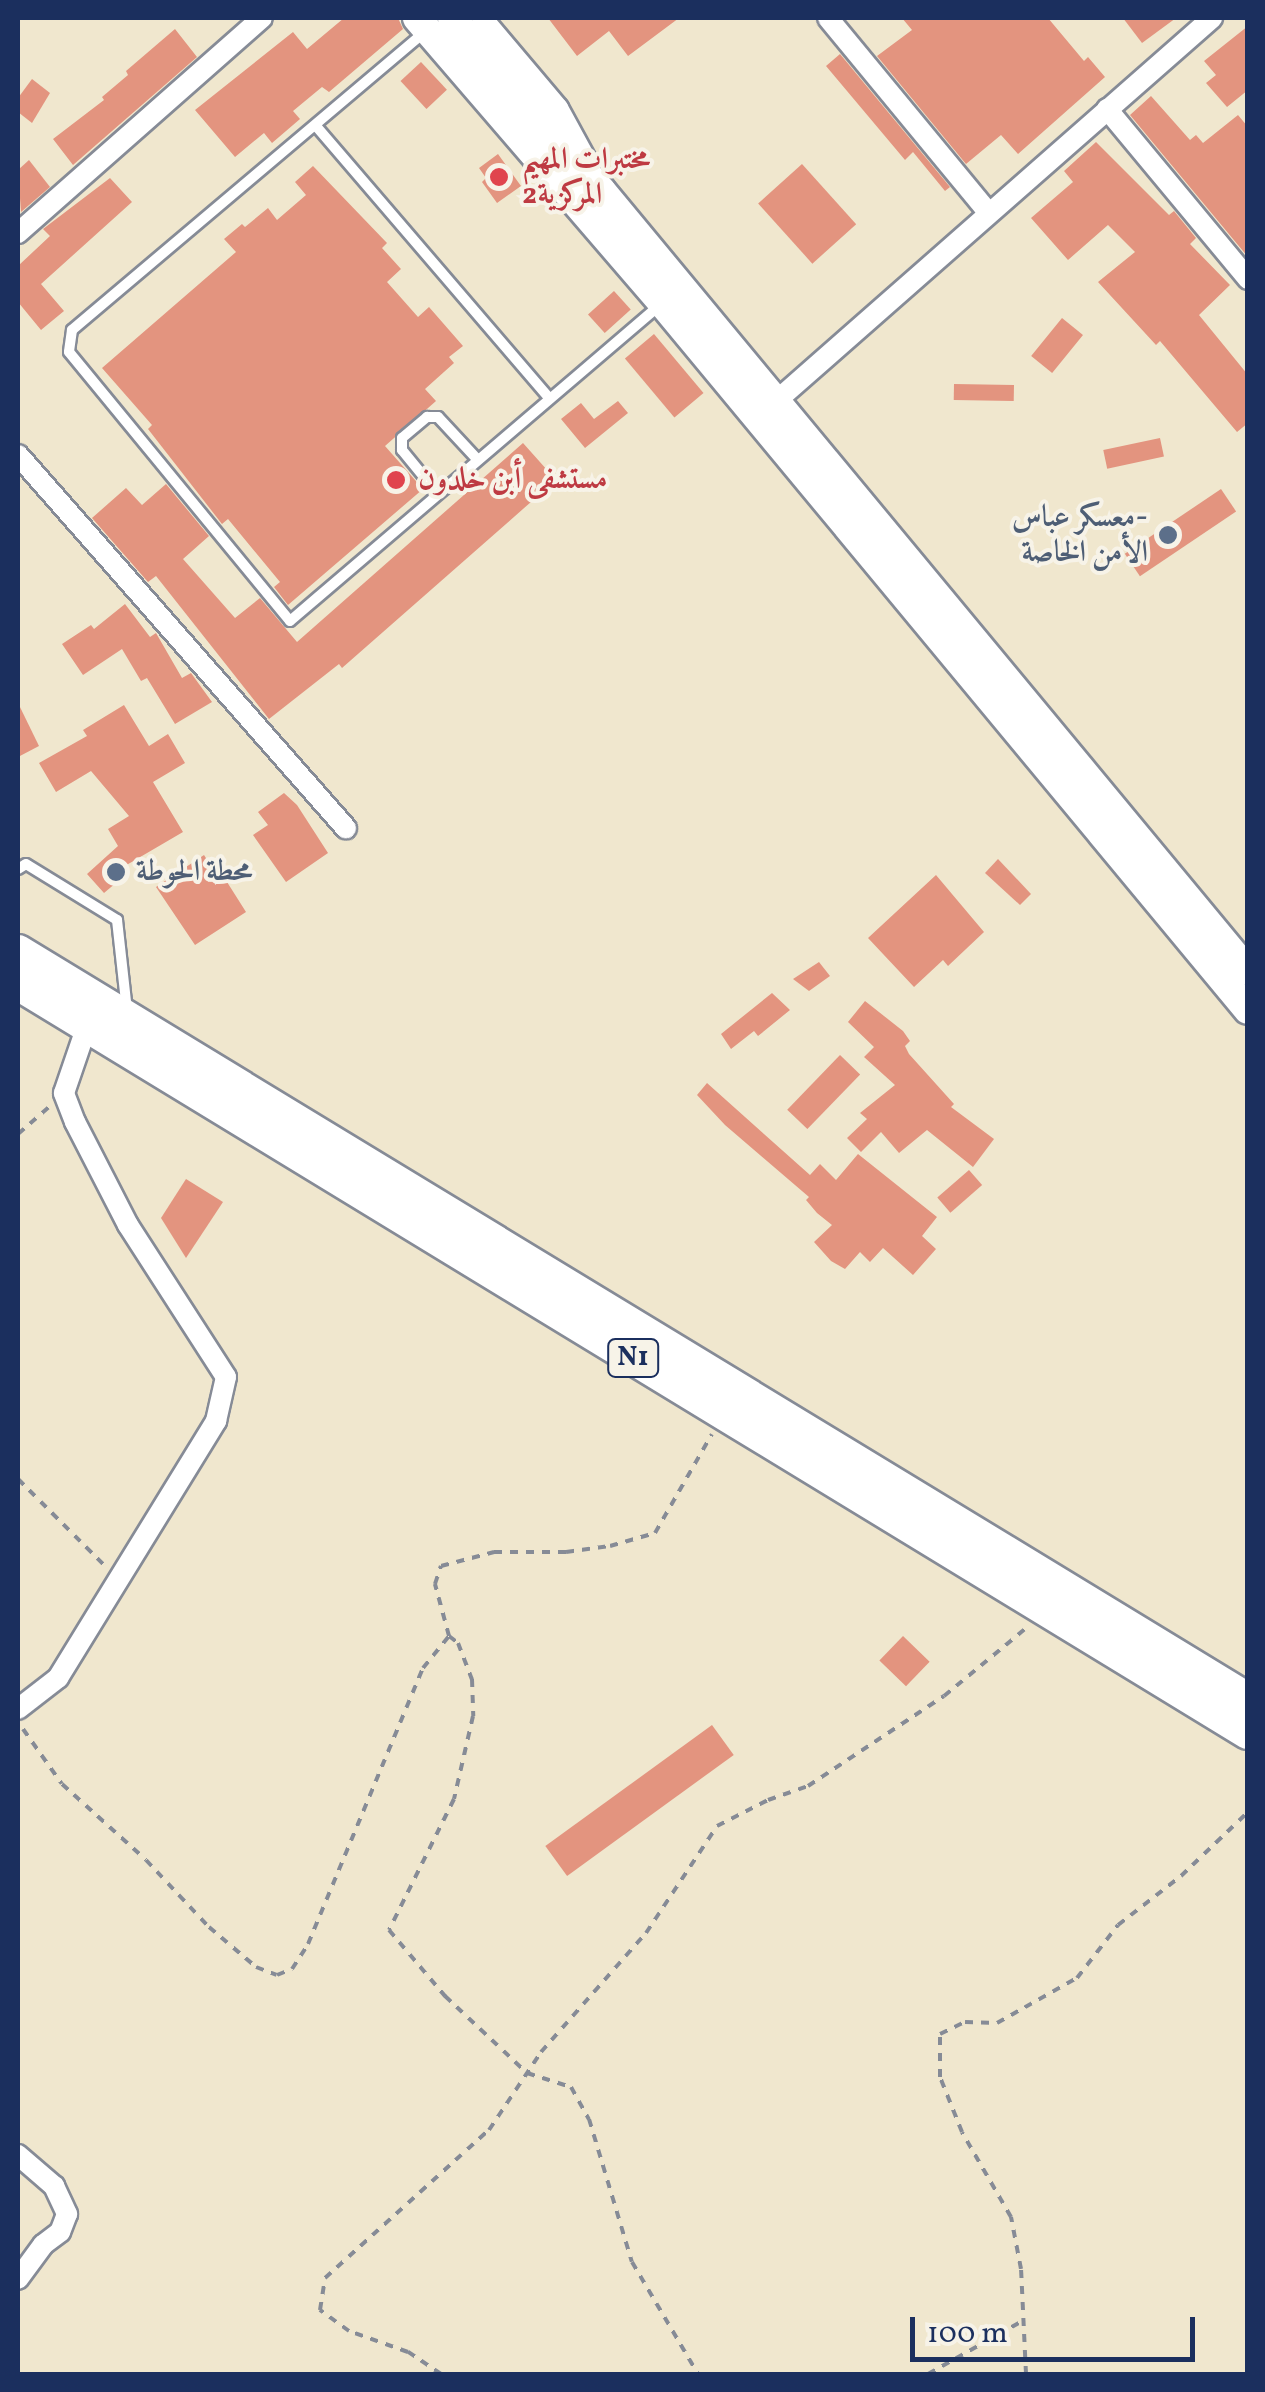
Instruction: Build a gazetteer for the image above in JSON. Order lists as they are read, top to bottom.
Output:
{
  "streets": {
    "highway": ["N1"]
  },
  "places": [
    "مختبرات المهيم المركزية2",
    "مستشفى أبن خلدون",
    "معسكر عباس- الأمن الخاصة",
    "محطة الحوطة"
  ],
  "scale_bar": "100 m"
}
